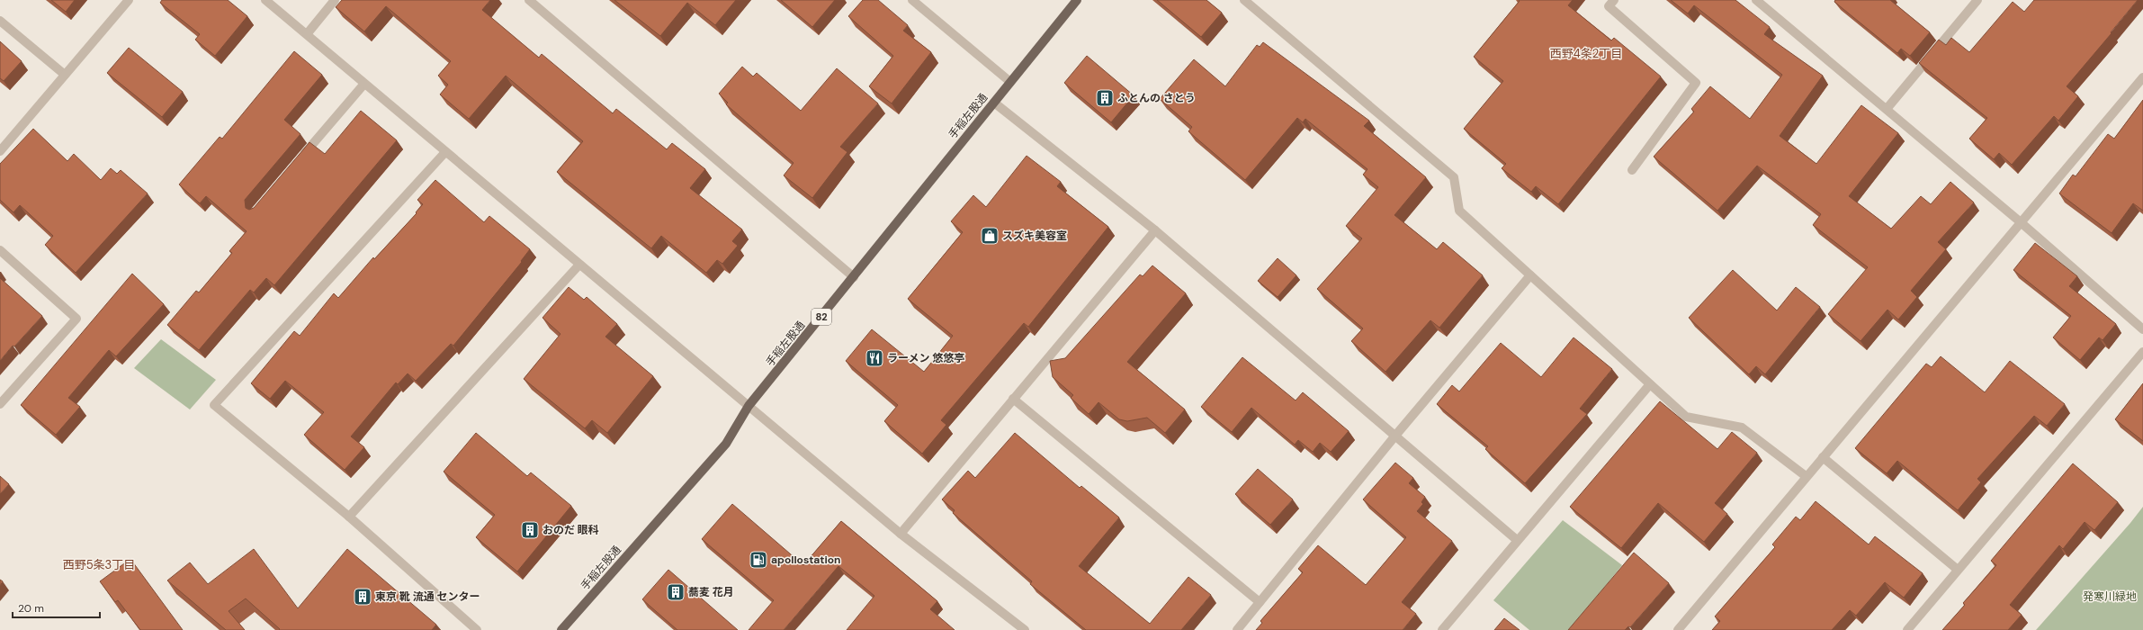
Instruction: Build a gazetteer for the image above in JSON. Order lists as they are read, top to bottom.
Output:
{
  "streets": {
    "main road": ["手稲左股通", "82"]
  },
  "districts": ["西野4条2丁目", "西野5条3丁目"],
  "parks": ["発寒川緑地"],
  "places": {
    "building": [
      "ふとんの さとう",
      "おのだ 眼科",
      "蕎麦 花月",
      "東京 靴 流通 センター"
    ],
    "shop": ["スズキ美容室"],
    "restaurant": ["ラーメン 悠悠亭"],
    "fuel station": ["apollostation"]
  },
  "scale_bar": "20 m"
}
